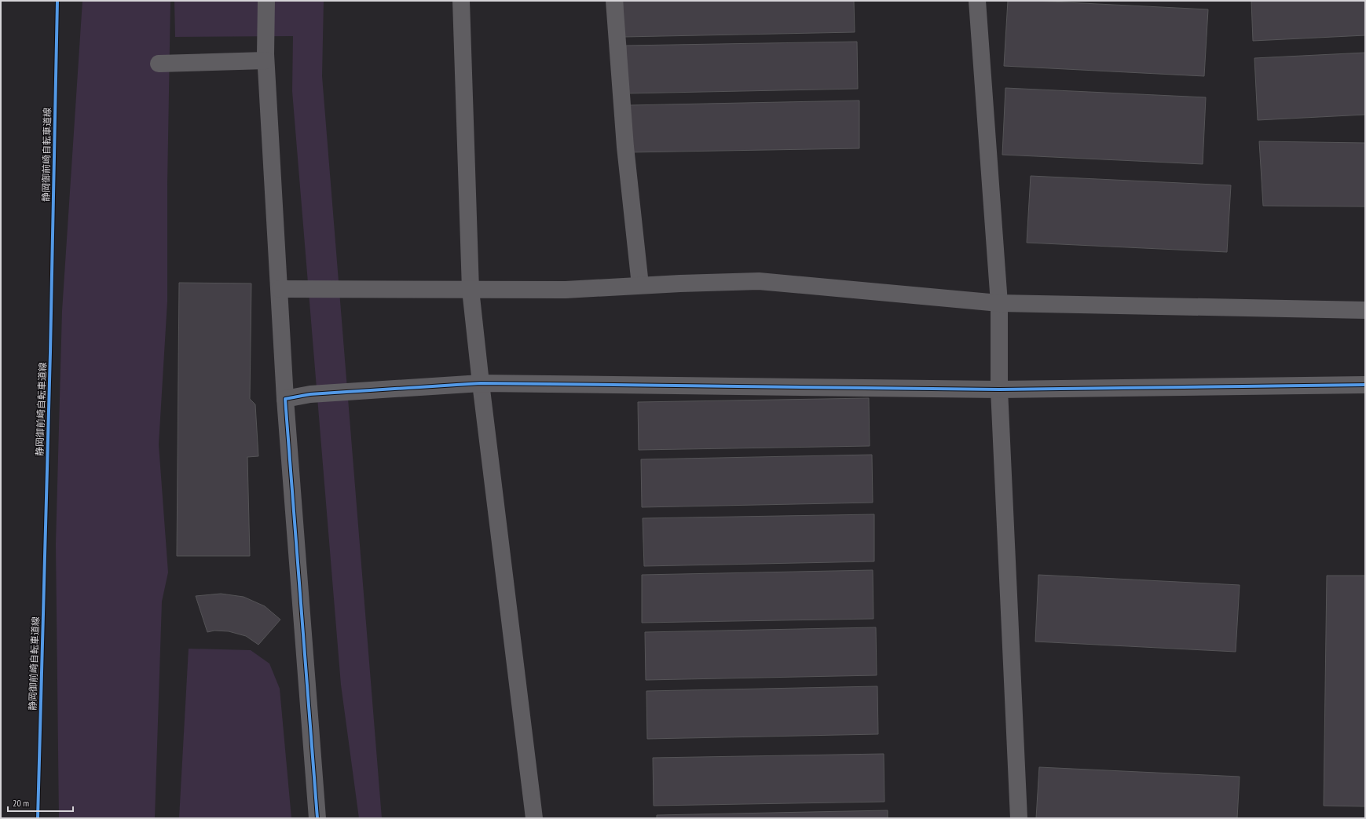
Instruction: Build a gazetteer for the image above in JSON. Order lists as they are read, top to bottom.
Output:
{
  "streets": {
    "cycle path": ["静岡御前崎自転車道線"]
  },
  "scale_bar": "20 m"
}
